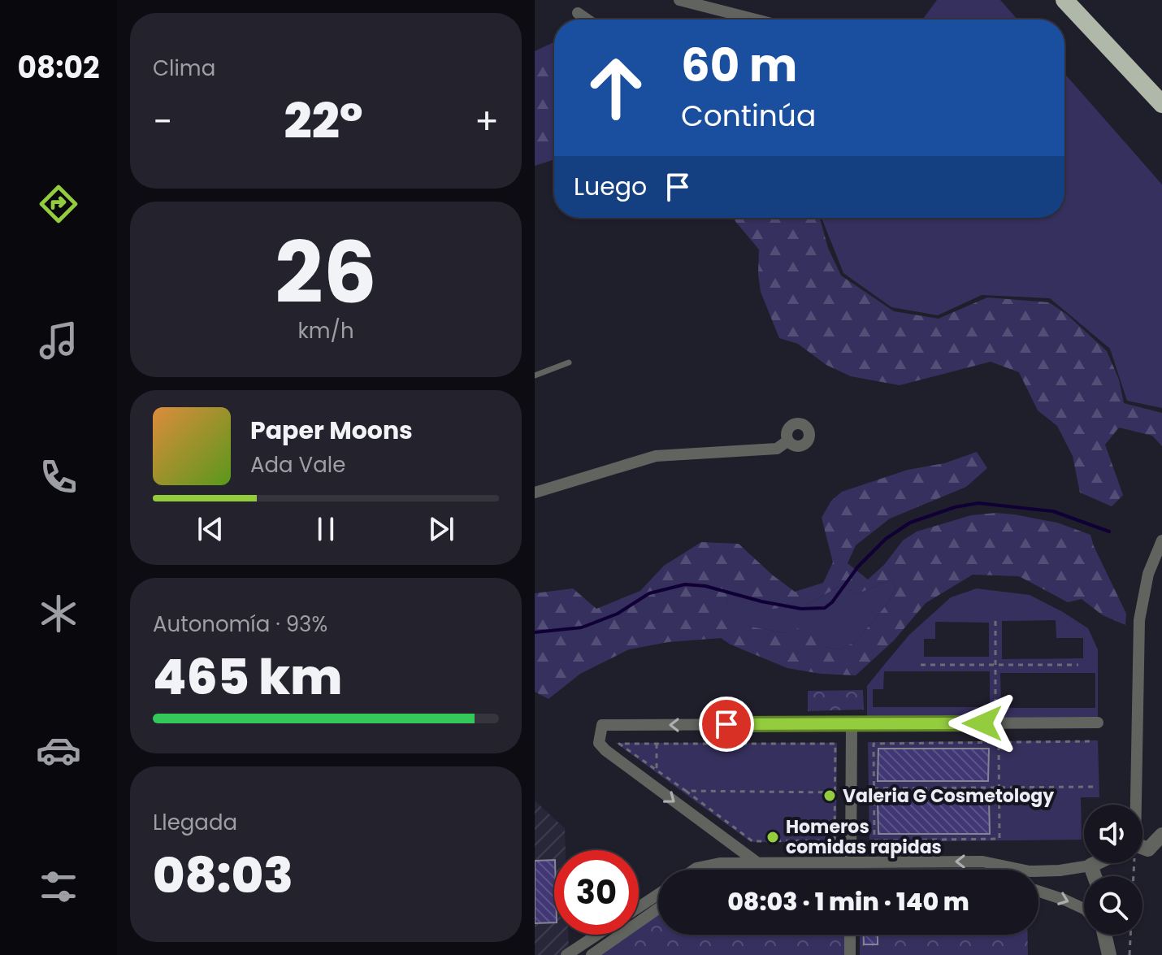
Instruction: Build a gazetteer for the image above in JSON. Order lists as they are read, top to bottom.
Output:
{
  "places": ["Valeria G Cosmetology", "Homeros comidas rapidas"],
  "page": {
    "tabs": "08:02",
    "tile": [
      "Clima",
      ["26", "km/h"],
      ["Autonomía · 93%", "465 km"],
      ["Llegada", "08:03"]
    ],
    "turn": ["60 m", "Continúa"],
    "heat": ["−", "22°", "+"],
    "then": "Luego",
    "song": ["Paper Moons", "Ada Vale"],
    "limit": "30",
    "trip": "08:03 · 1 min · 140 m"
  }
}
